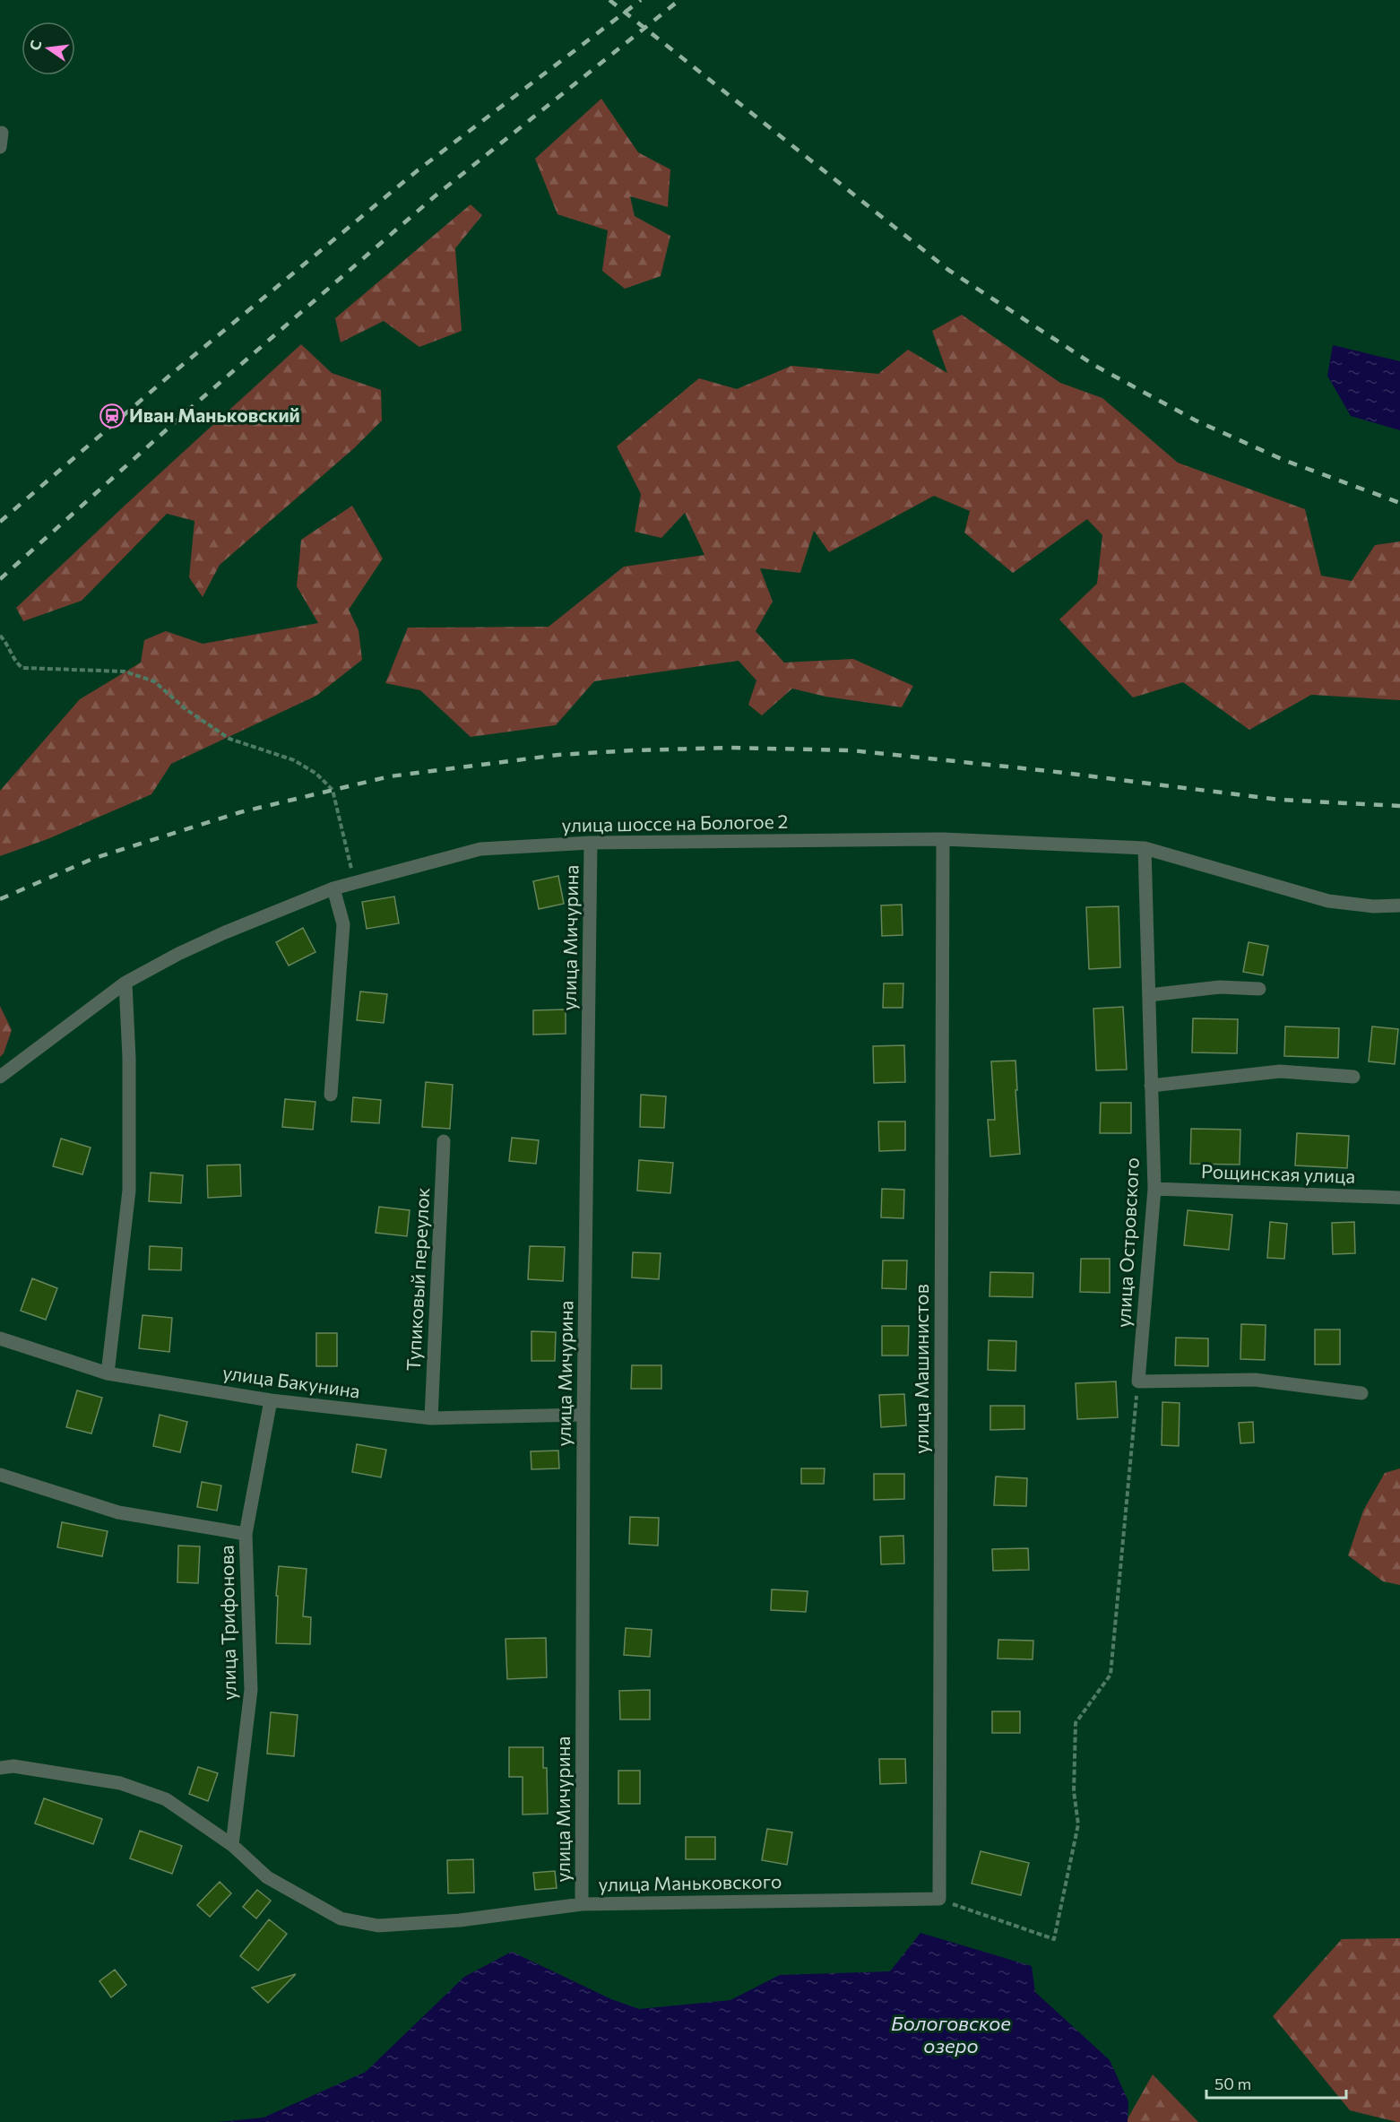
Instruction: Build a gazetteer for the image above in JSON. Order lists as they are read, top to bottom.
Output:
{
  "streets": {
    "street": [
      "улица шоссе на Бологое 2",
      "улица Мичурина",
      "Рощинская улица",
      "улица Островского",
      "Тупиковый переулок",
      "улица Машинистов",
      "улица Бакунина",
      "улица Трифонова",
      "улица Маньковского"
    ]
  },
  "crossings": [
    ["улица шоссе на Бологое 2", "улица Мичурина"],
    ["улица шоссе на Бологое 2", "улица Островского"],
    ["улица шоссе на Бологое 2", "улица Машинистов"],
    ["улица Мичурина", "улица Бакунина"],
    ["улица Мичурина", "улица Маньковского"],
    ["Рощинская улица", "улица Островского"],
    ["Тупиковый переулок", "улица Бакунина"],
    ["улица Машинистов", "улица Маньковского"],
    ["улица Бакунина", "улица Трифонова"],
    ["улица Трифонова", "улица Маньковского"]
  ],
  "water": ["Бологовское озеро"],
  "places": {
    "station": ["Иван Маньковский"]
  },
  "scale_bar": "50 m",
  "north": "left"
}
